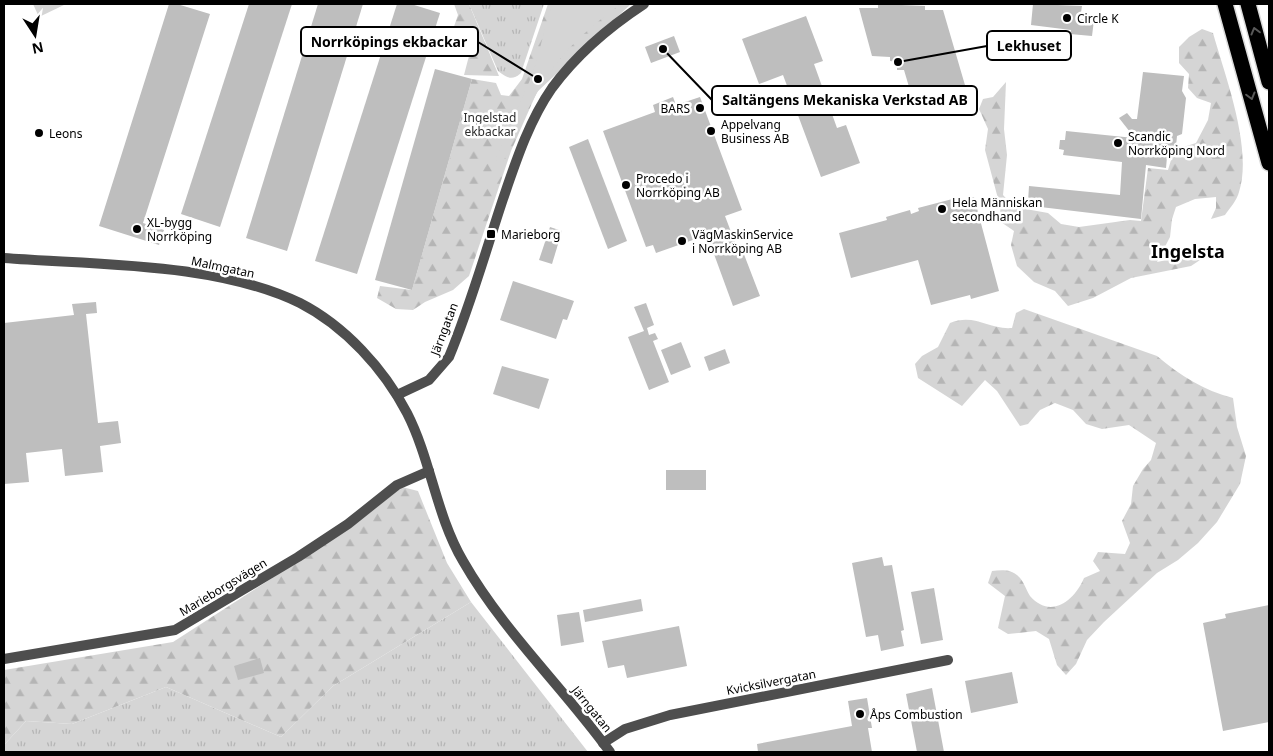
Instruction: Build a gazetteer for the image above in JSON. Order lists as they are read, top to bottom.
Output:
{
  "streets": {
    "street": [
      "Malmgatan",
      "Järngatan",
      "Marieborgsvägen",
      "Kvicksilvergatan"
    ]
  },
  "crossings": [
    ["Malmgatan", "Järngatan"],
    ["Järngatan", "Marieborgsvägen"],
    ["Järngatan", "Kvicksilvergatan"]
  ],
  "districts": ["Ingelsta"],
  "parks": ["Ingelstad ekbackar"],
  "places": {
    "other": [
      "Circle K",
      "Saltängens Mekaniska Verkstad AB",
      "Lekhuset",
      "Norrköpings ekbackar",
      "BARS",
      "Appelvang Business AB",
      "Leons",
      "Scandic Norrköping Nord",
      "Procedo i Norrköping AB",
      "Hela Människan secondhand",
      "XL-bygg Norrköping",
      "VägMaskinService i Norrköping AB",
      "Åps Combustion"
    ],
    "transit": ["Marieborg"]
  },
  "north": "bottom"
}
